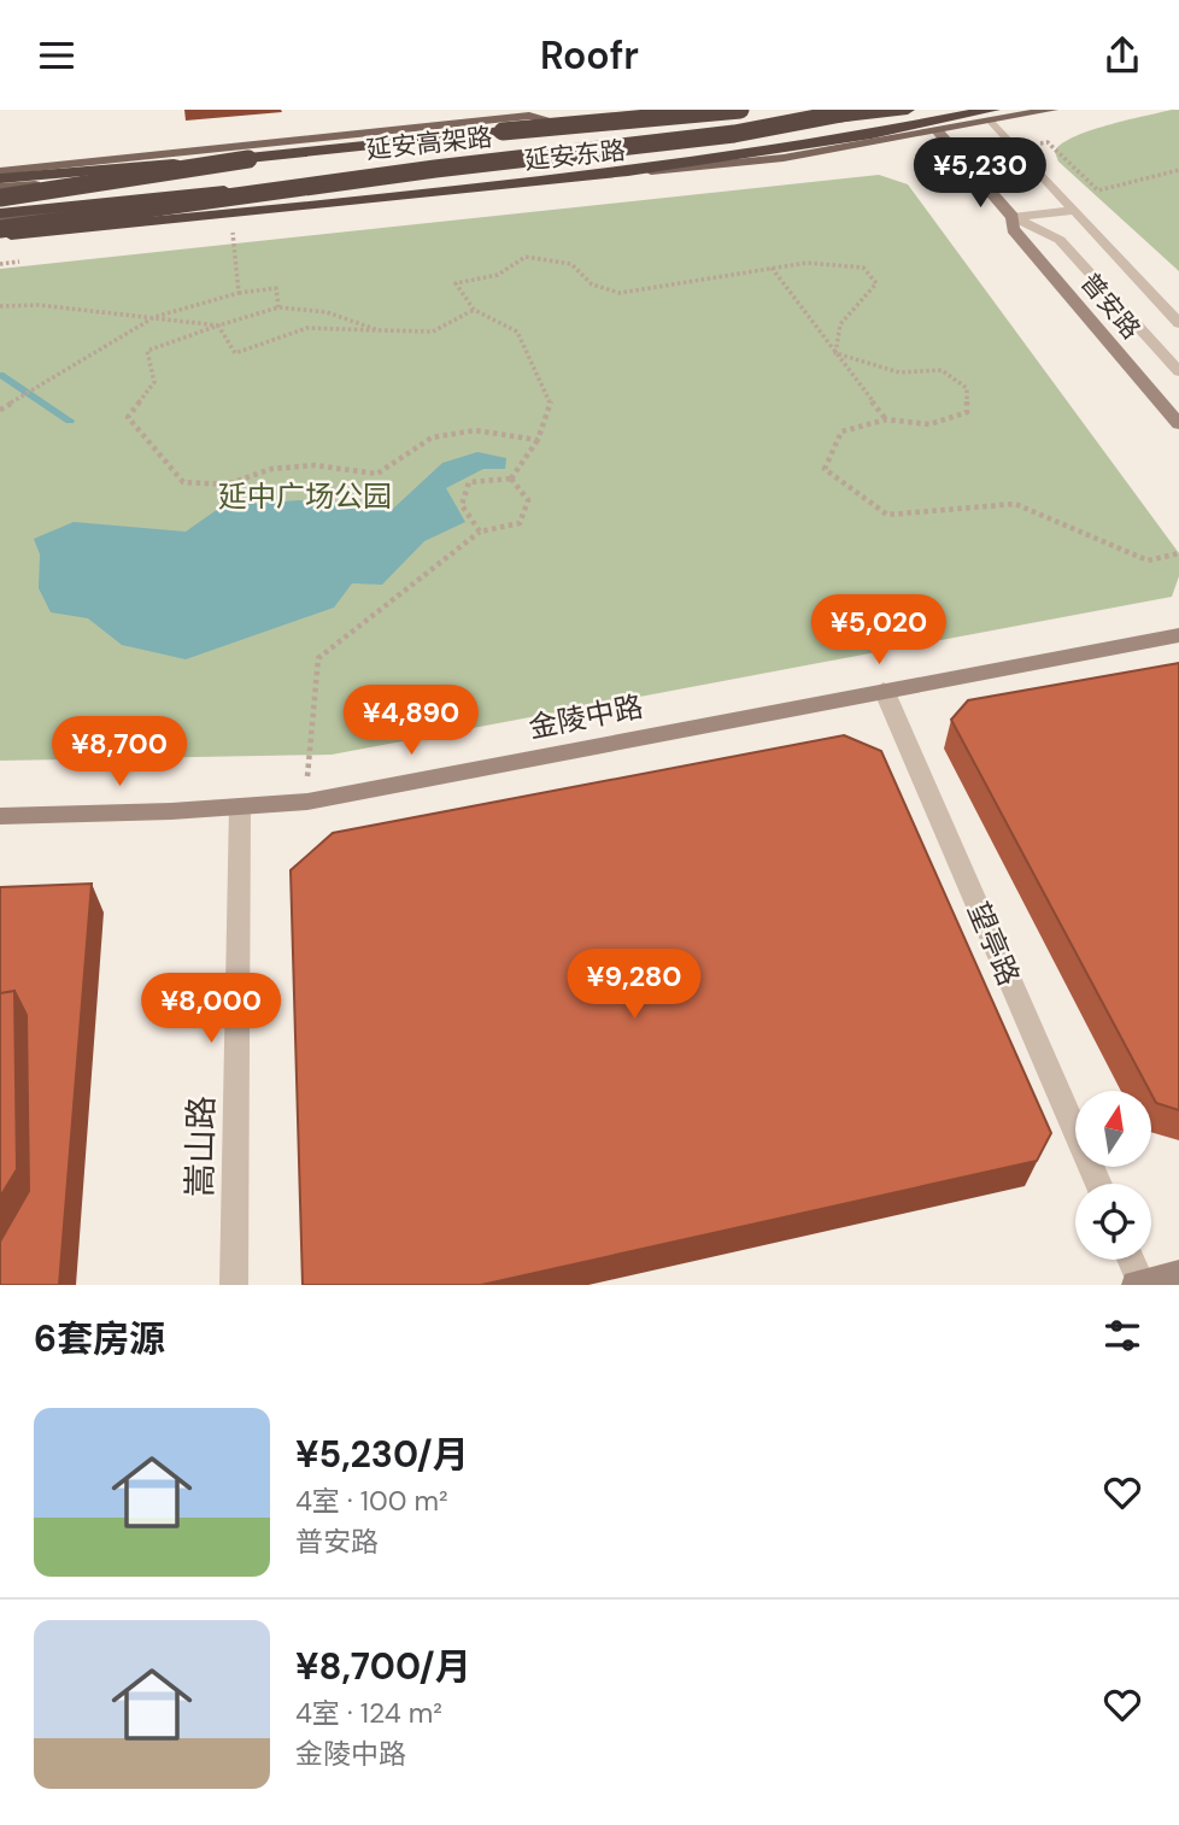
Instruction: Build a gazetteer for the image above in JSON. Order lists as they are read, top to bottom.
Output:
{
  "streets": {
    "highway": ["延安高架路"],
    "main road": ["延安东路"],
    "street": [
      "普安路",
      "金陵中路",
      "望亭路",
      "嵩山路"
    ]
  },
  "crossings": [
    ["延安高架路", "延安东路"],
    ["延安东路", "普安路"],
    ["金陵中路", "望亭路"],
    ["金陵中路", "嵩山路"]
  ],
  "parks": ["延中广场公园"],
  "north": "top",
  "page": {
    "header": "Roofr",
    "price": [
      "¥5,230",
      "¥5,020",
      "¥4,890",
      "¥8,700",
      "¥9,280",
      "¥8,000"
    ],
    "heading": "6套房源",
    "list": [
      {
        "name": "¥5,230/月",
        "note": "4室 · 100 m² · 普安路"
      },
      {
        "name": "¥8,700/月",
        "note": "4室 · 124 m² · 金陵中路"
      }
    ]
  }
}
